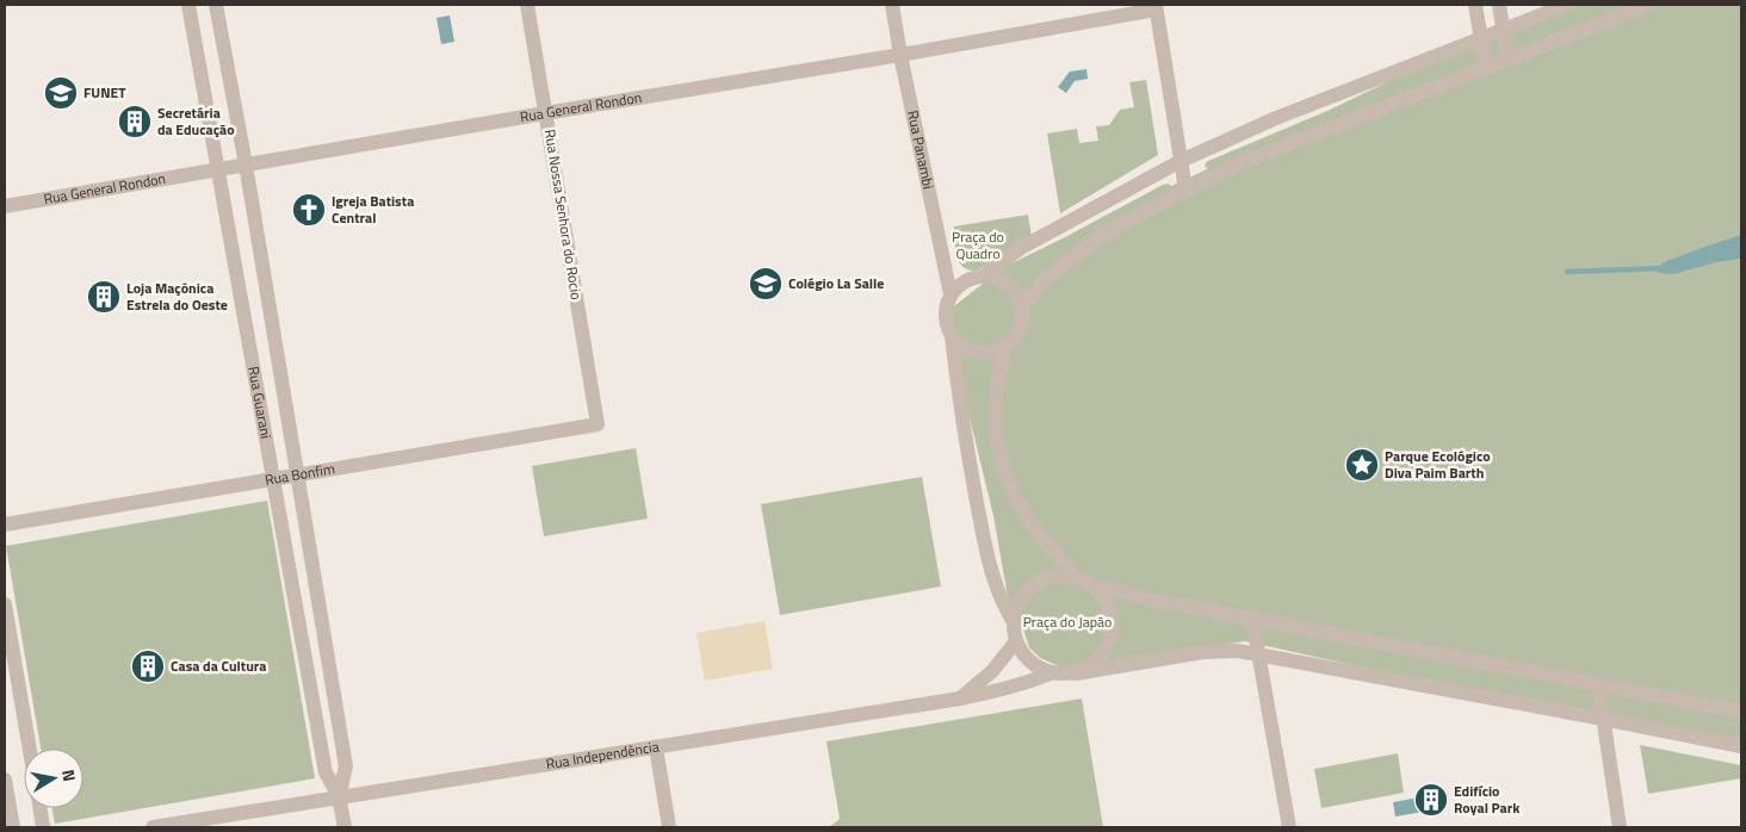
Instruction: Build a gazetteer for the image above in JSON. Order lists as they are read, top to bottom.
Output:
{
  "streets": {
    "street": [
      "Rua General Rondon",
      "Rua Panambi",
      "Rua Nossa Senhora do Rocio",
      "Rua Guarani",
      "Rua Bonfim",
      "Rua Independência"
    ]
  },
  "crossings": [
    ["Rua General Rondon", "Rua Panambi"],
    ["Rua General Rondon", "Rua Nossa Senhora do Rocio"],
    ["Rua General Rondon", "Rua Guarani"],
    ["Rua Nossa Senhora do Rocio", "Rua Bonfim"],
    ["Rua Guarani", "Rua Bonfim"],
    ["Rua Guarani", "Rua Independência"]
  ],
  "parks": ["Praça do Quadro", "Praça do Japão"],
  "places": {
    "school or university": ["FUNET", "Colégio La Salle"],
    "building": [
      "Secretária da Educação",
      "Loja Maçônica Estrela do Oeste",
      "Casa da Cultura",
      "Edifício Royal Park"
    ],
    "church": ["Igreja Batista Central"],
    "place": ["Parque Ecológico Diva Paim Barth"]
  },
  "north": "right"
}
